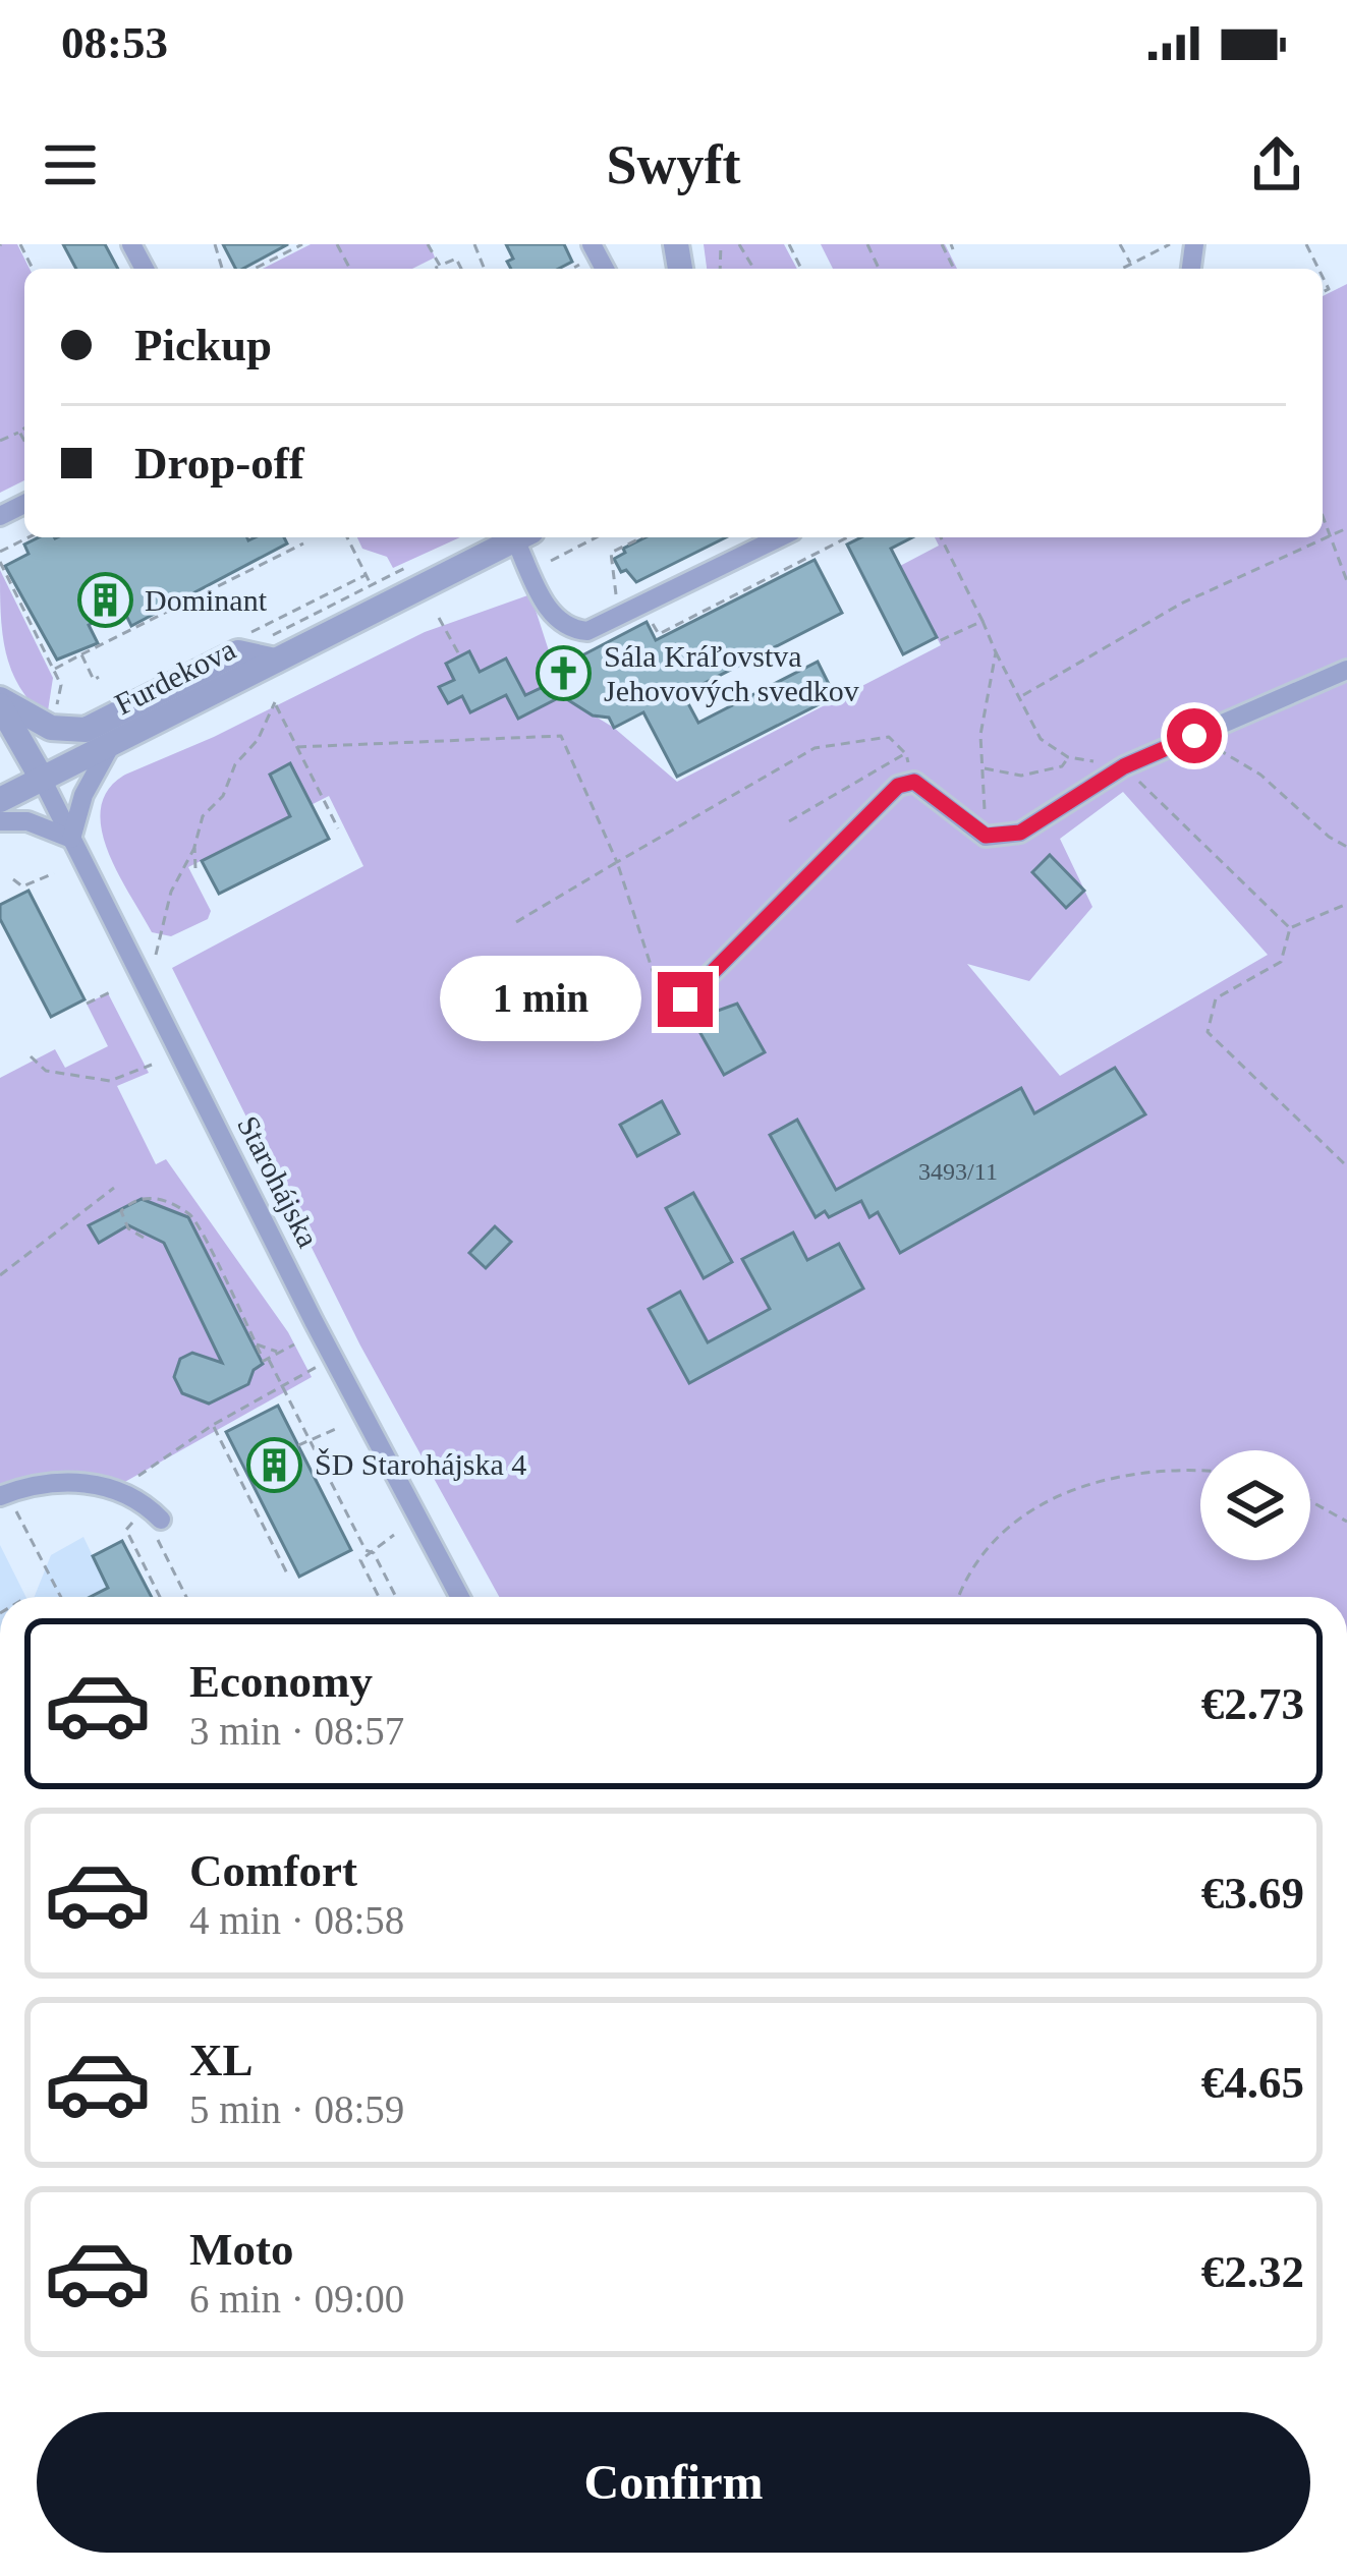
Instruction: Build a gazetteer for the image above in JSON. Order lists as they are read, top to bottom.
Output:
{
  "streets": {
    "street": ["Furdekova", "Starohájska"]
  },
  "crossings": [
    ["Furdekova", "Starohájska"]
  ],
  "places": {
    "building": ["Dominant", "ŠD Starohájska 4"],
    "church": ["Sála Kráľovstva Jehovových svedkov"]
  },
  "house_numbers": ["3493/11"],
  "page": {
    "status": "08:53",
    "header": "Swyft",
    "banner": ["Pickup", "Drop-off"],
    "bubble": "1 min",
    "list": [
      {
        "name": "Economy",
        "note": "3 min · 08:57",
        "value": "€2.73"
      },
      {
        "name": "Comfort",
        "note": "4 min · 08:58",
        "value": "€3.69"
      },
      {
        "name": "XL",
        "note": "5 min · 08:59",
        "value": "€4.65"
      },
      {
        "name": "Moto",
        "note": "6 min · 09:00",
        "value": "€2.32"
      }
    ],
    "buttons": "Confirm"
  }
}
